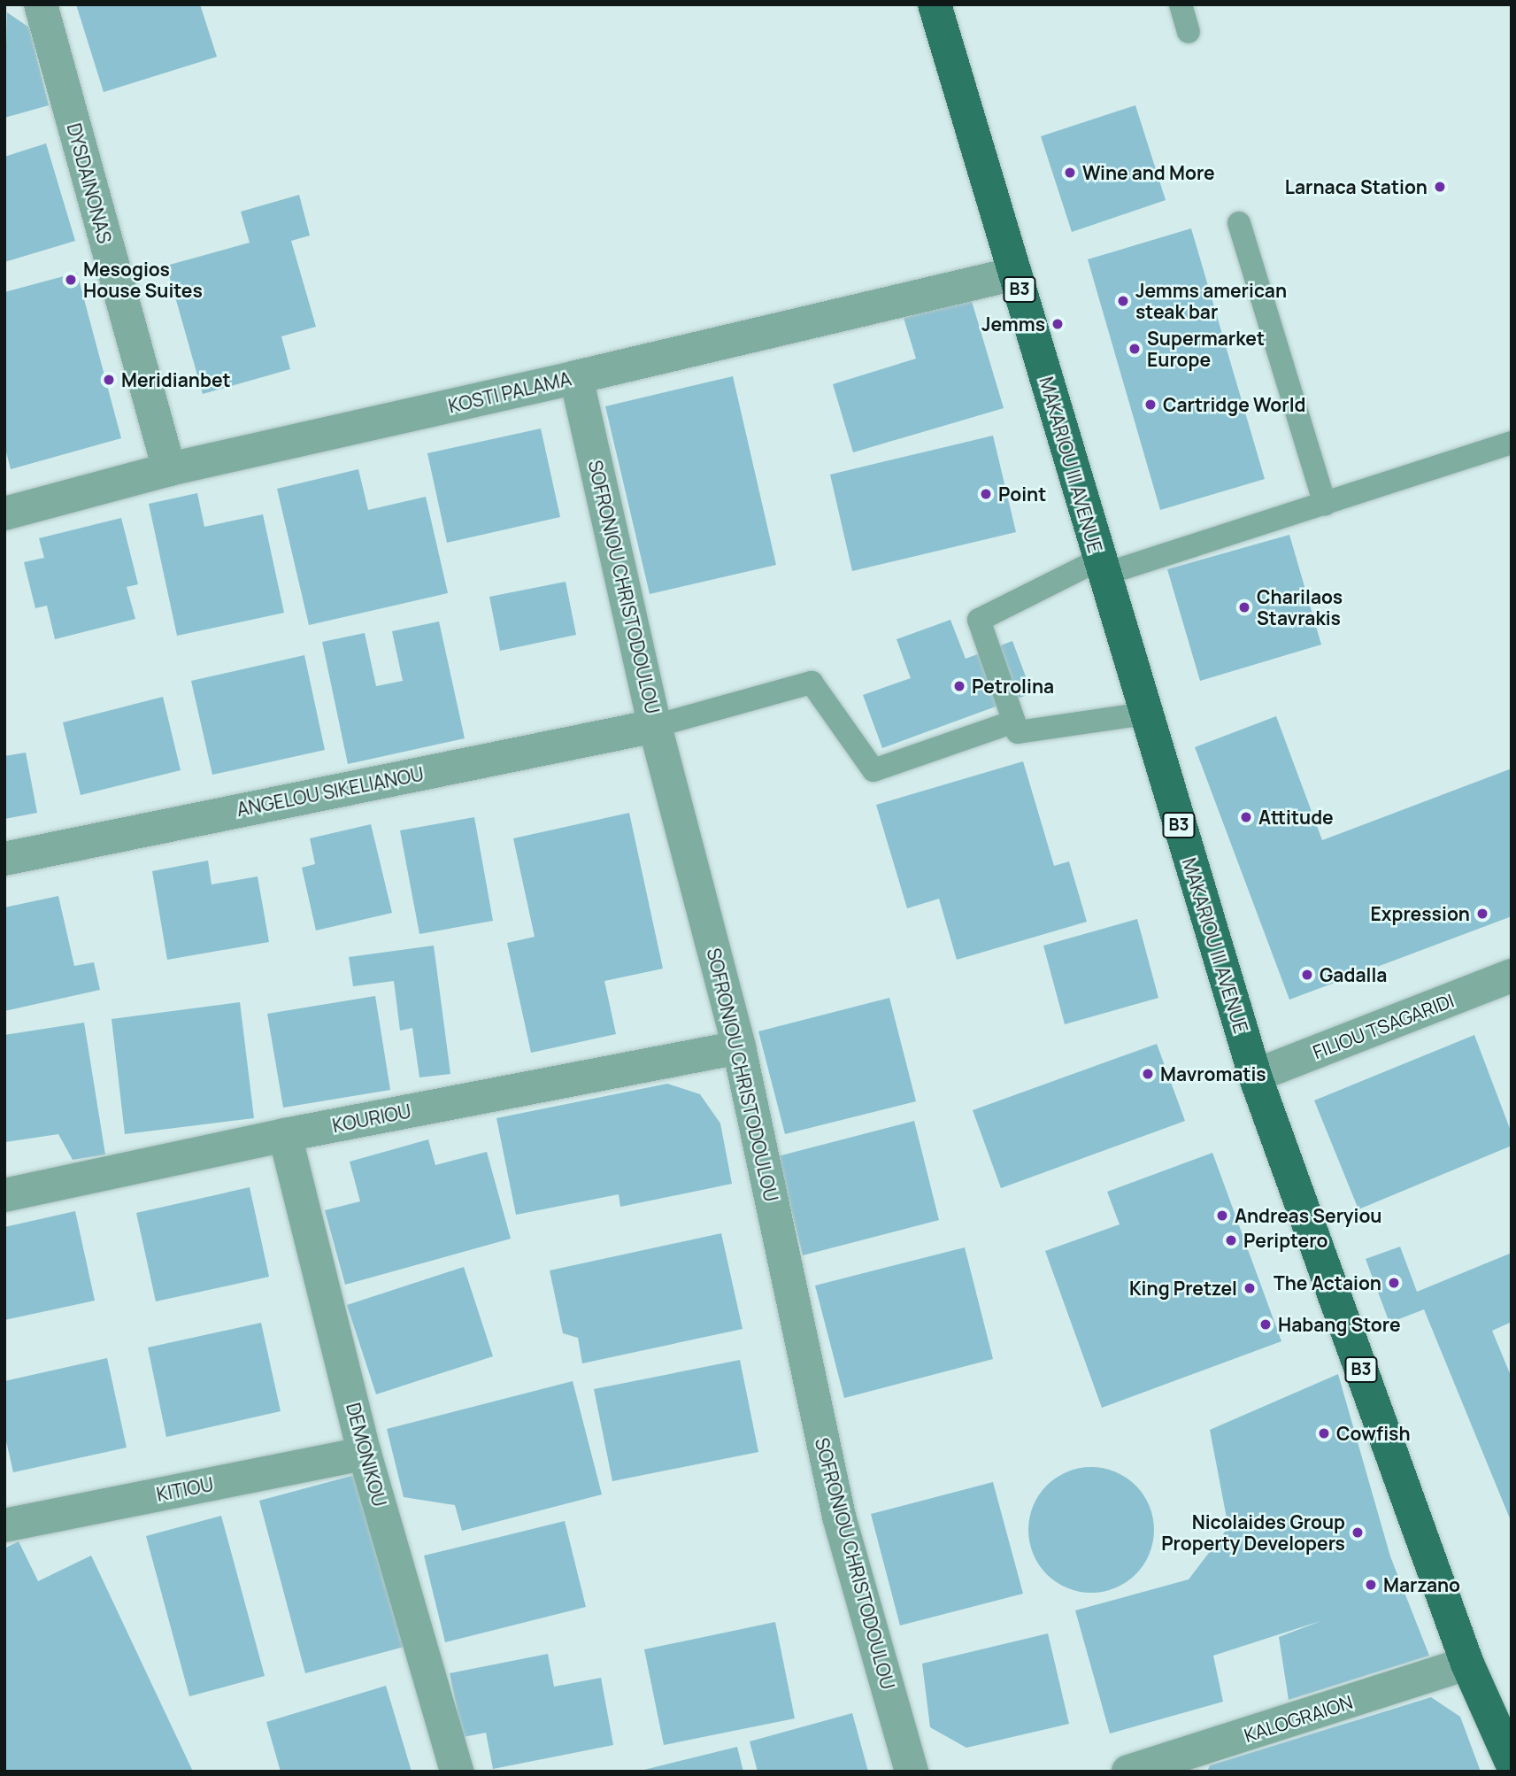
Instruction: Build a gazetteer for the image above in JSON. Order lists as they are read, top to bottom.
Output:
{
  "streets": {
    "main road": ["B3", "MAKARIOU III AVENUE"],
    "street": [
      "DYSDAINONAS",
      "KOSTI PALAMA",
      "SOFRONIOU CHRISTODOULOU",
      "ANGELOU SIKELIANOU",
      "FILIOU TSAGARIDI",
      "KOURIOU",
      "DEMONIKOU",
      "KITIOU",
      "KALOGRAION"
    ]
  },
  "crossings": [
    ["DYSDAINONAS", "KOSTI PALAMA"],
    ["KOSTI PALAMA", "MAKARIOU III AVENUE"],
    ["KOSTI PALAMA", "SOFRONIOU CHRISTODOULOU"],
    ["MAKARIOU III AVENUE", "FILIOU TSAGARIDI"],
    ["MAKARIOU III AVENUE", "KALOGRAION"],
    ["SOFRONIOU CHRISTODOULOU", "ANGELOU SIKELIANOU"],
    ["SOFRONIOU CHRISTODOULOU", "KOURIOU"],
    ["KOURIOU", "DEMONIKOU"],
    ["DEMONIKOU", "KITIOU"]
  ],
  "places": [
    "Wine and More",
    "Larnaca Station",
    "Mesogios House Suites",
    "Jemms american steak bar",
    "Jemms",
    "Supermarket Europe",
    "Meridianbet",
    "Cartridge World",
    "Point",
    "Charilaos Stavrakis",
    "Petrolina",
    "Attitude",
    "Expression",
    "Gadalla",
    "Mavromatis",
    "Andreas Seryiou",
    "Periptero",
    "The Actaion",
    "King Pretzel",
    "Habang Store",
    "Cowfish",
    "Nicolaides Group Property Developers",
    "Marzano"
  ]
}
